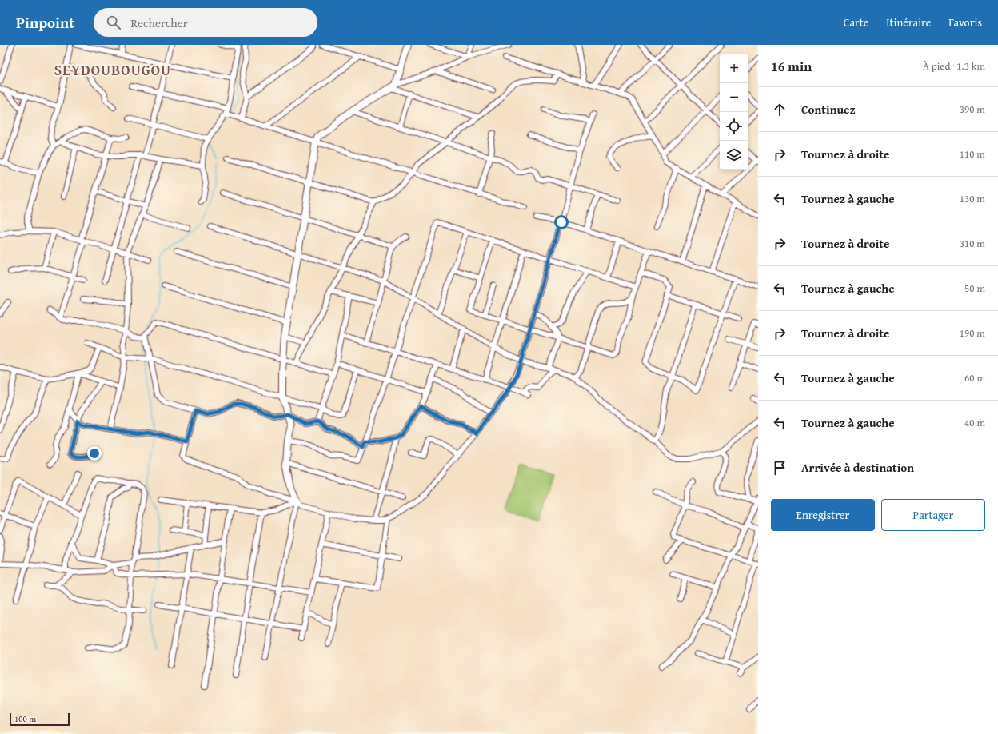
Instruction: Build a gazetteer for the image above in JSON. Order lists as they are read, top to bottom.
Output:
{
  "districts": ["SEYDOUBOUGOU"],
  "scale_bar": "100 m",
  "page": {
    "header": "Pinpoint",
    "search": "Rechercher",
    "nav": ["Carte", "Itinéraire", "Favoris"],
    "heading": ["16 min", "À pied · 1.3 km"],
    "map_buttons": ["+", "−"],
    "list": [
      ["Continuez", "390 m"],
      ["Tournez à droite", "110 m"],
      ["Tournez à gauche", "130 m"],
      ["Tournez à droite", "310 m"],
      ["Tournez à gauche", "50 m"],
      ["Tournez à droite", "190 m"],
      ["Tournez à gauche", "60 m"],
      ["Tournez à gauche", "40 m"],
      "Arrivée à destination"
    ],
    "buttons": ["Enregistrer", "Partager"],
    "scale": "100 m"
  }
}
